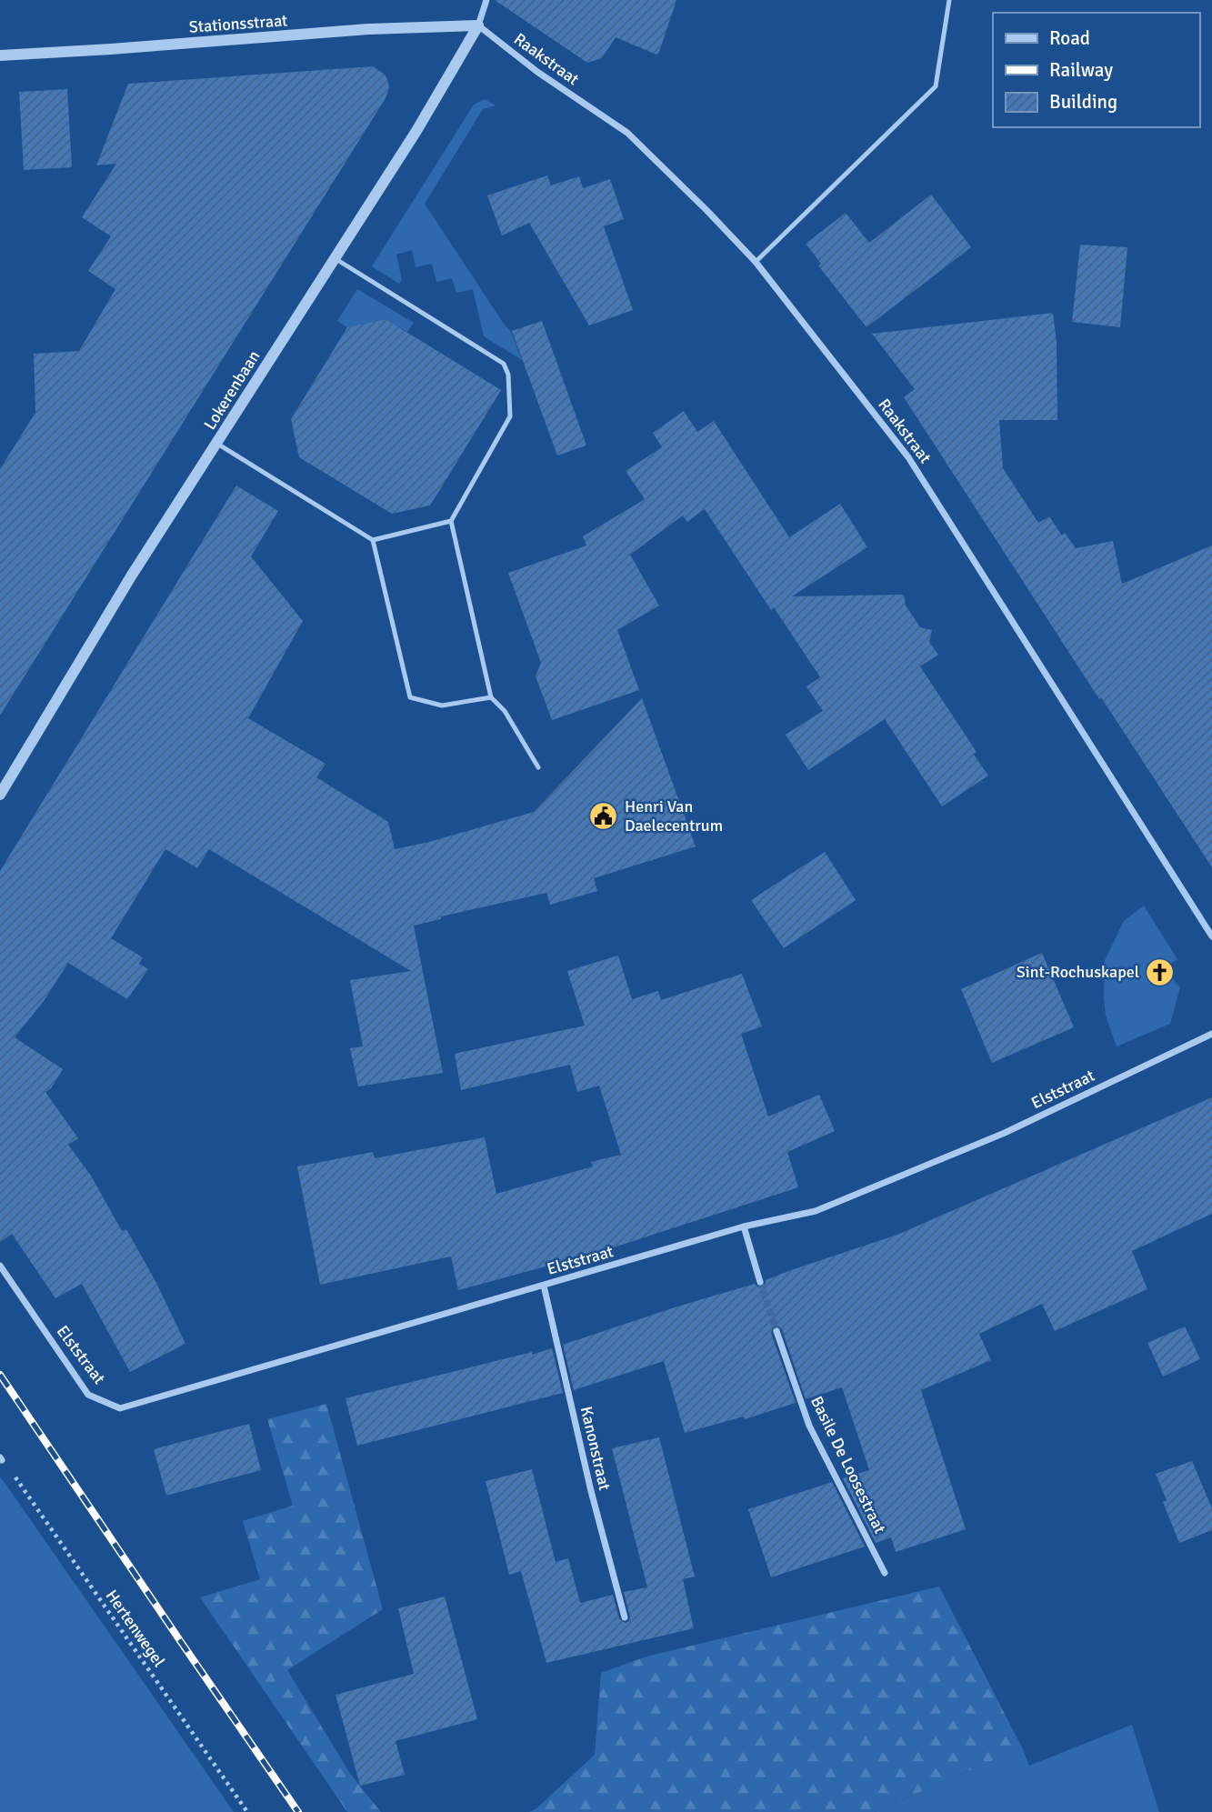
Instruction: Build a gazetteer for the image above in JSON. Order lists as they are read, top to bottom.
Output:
{
  "streets": {
    "street": [
      "Stationsstraat",
      "Raakstraat",
      "Lokerenbaan",
      "Elststraat",
      "Kanonstraat",
      "Basile De Loosestraat"
    ],
    "path": ["Hertenwegel"]
  },
  "crossings": [
    ["Stationsstraat", "Raakstraat"],
    ["Stationsstraat", "Lokerenbaan"],
    ["Raakstraat", "Lokerenbaan"],
    ["Elststraat", "Kanonstraat"]
  ],
  "places": {
    "public building": ["Henri Van Daelecentrum"],
    "church": ["Sint-Rochuskapel"]
  },
  "legend": ["Road", "Railway", "Building"]
}
